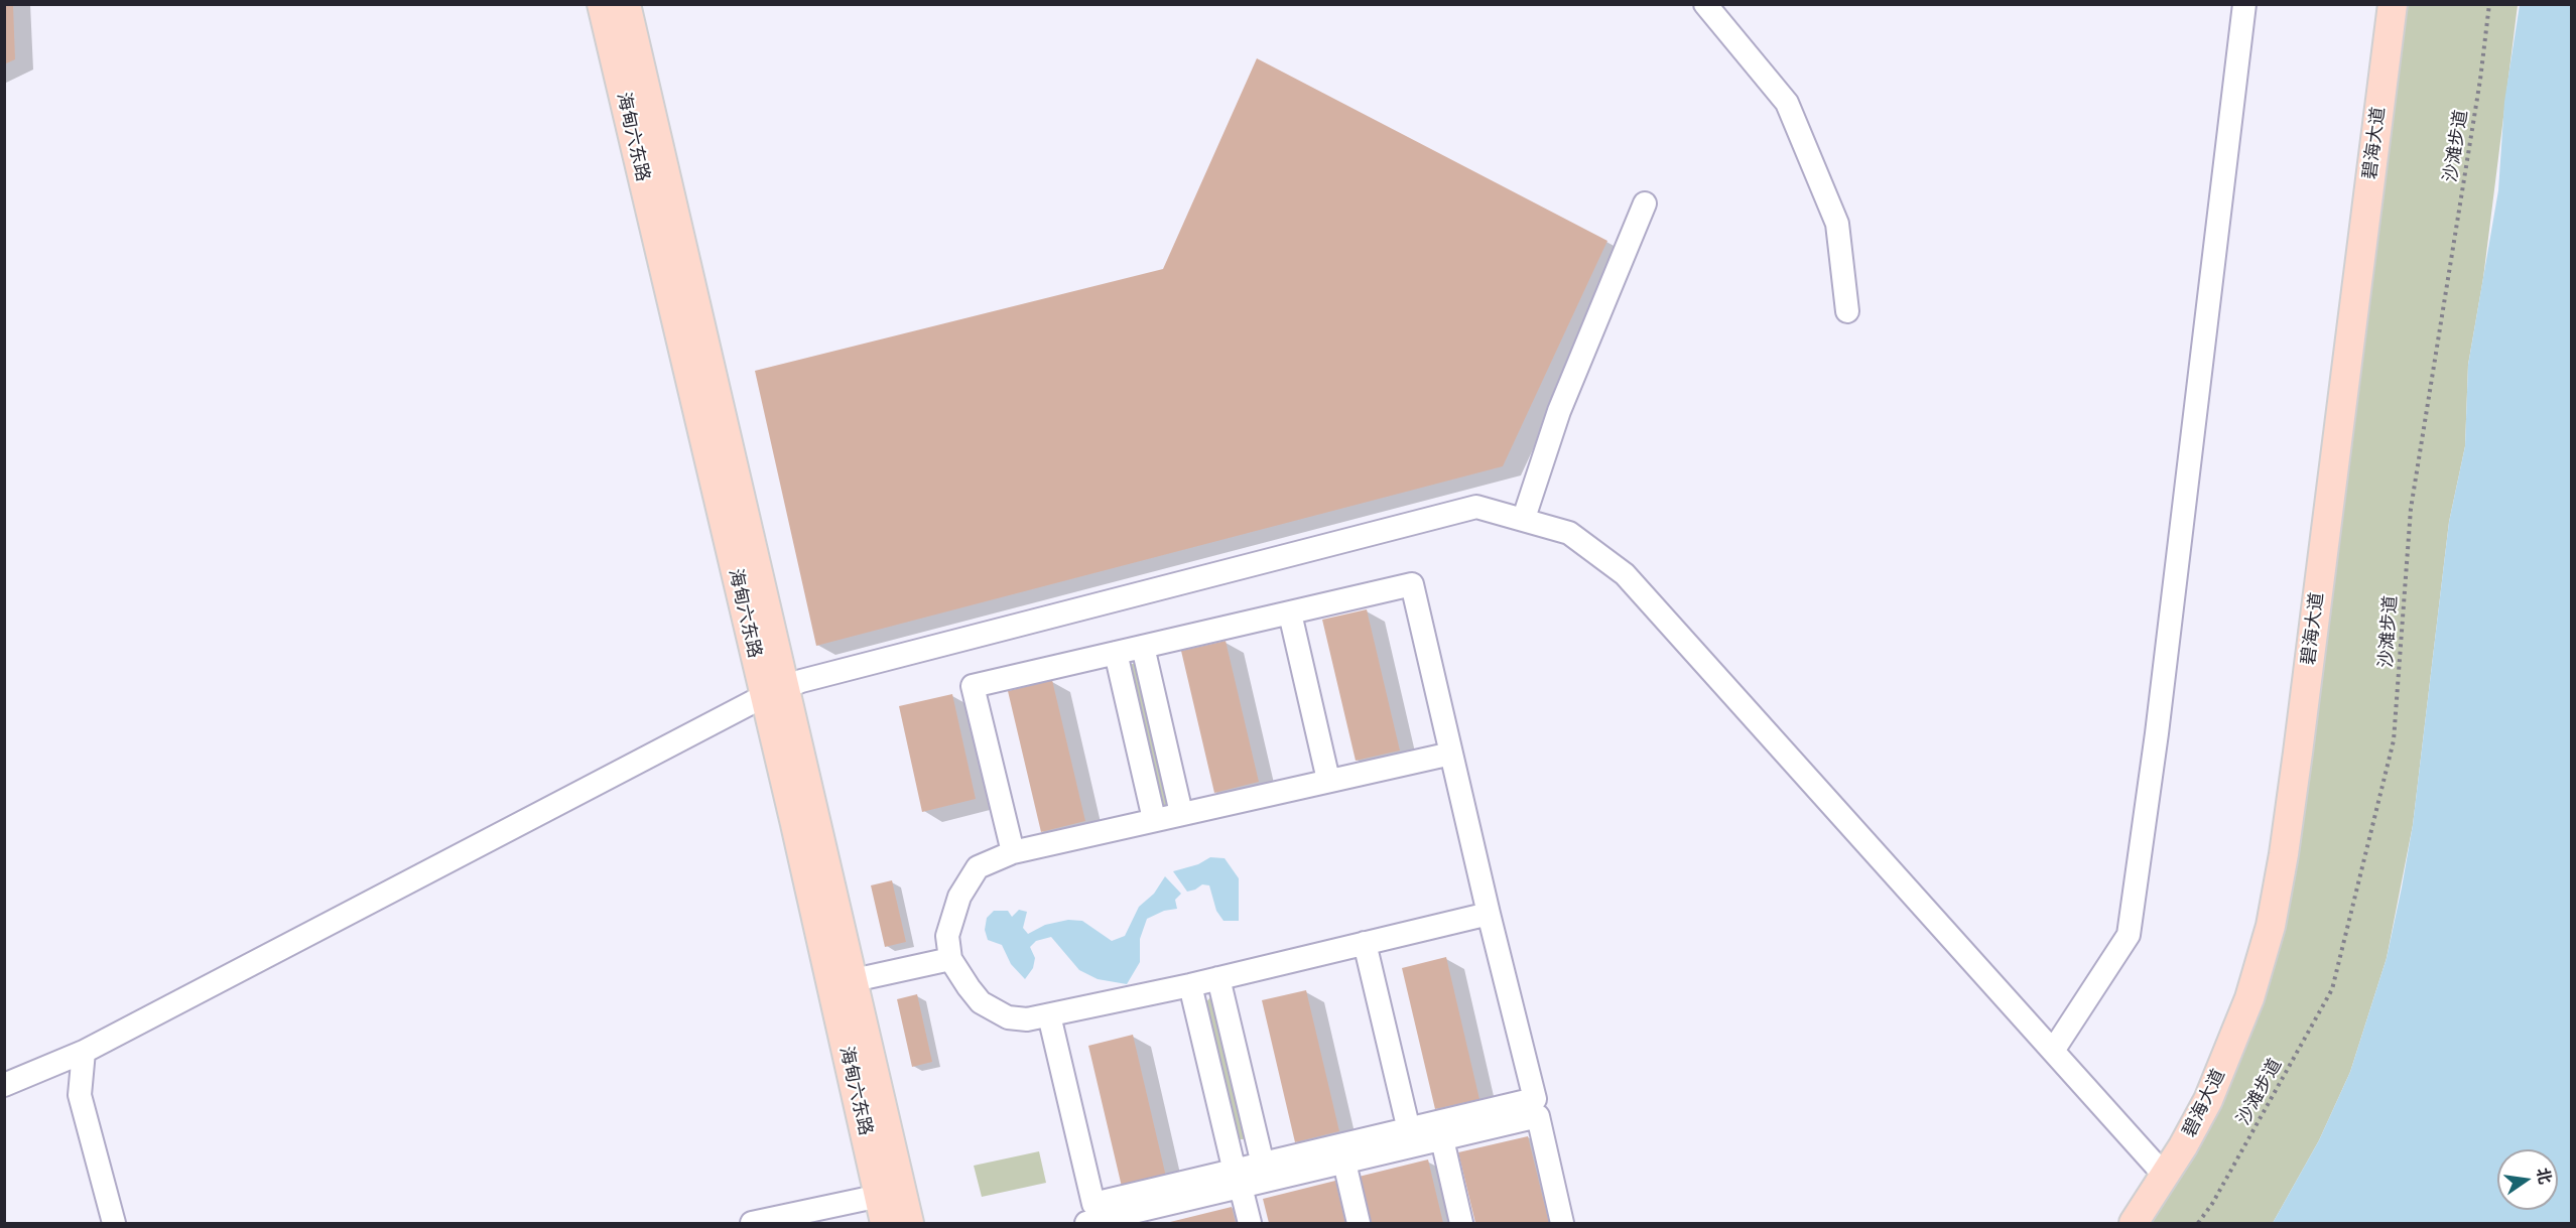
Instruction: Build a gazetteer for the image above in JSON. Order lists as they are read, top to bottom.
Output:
{
  "streets": {
    "main road": ["海甸六东路", "碧海大道"],
    "path": ["沙滩步道"]
  },
  "north": "right"
}
